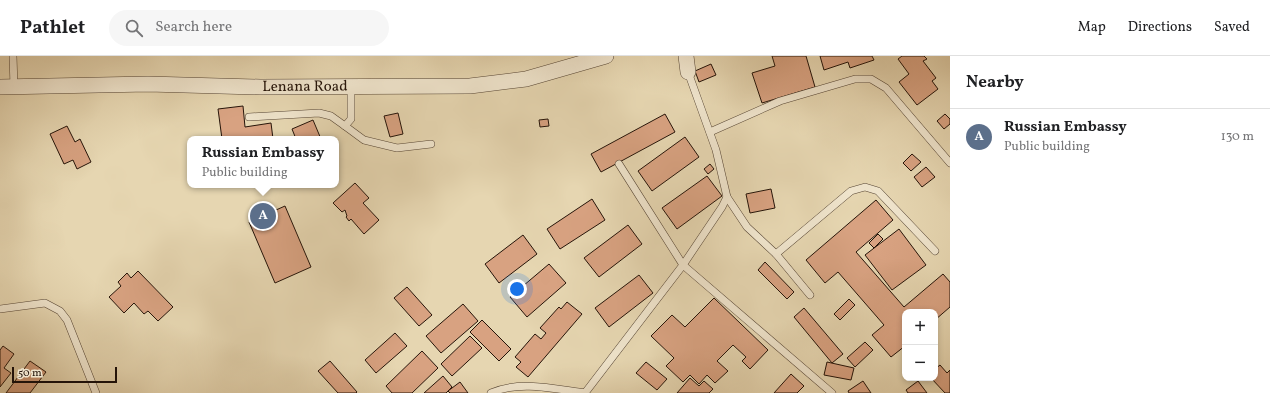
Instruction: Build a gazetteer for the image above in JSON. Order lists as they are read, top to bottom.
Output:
{
  "streets": {
    "street": ["Lenana Road"]
  },
  "scale_bar": "50 m",
  "page": {
    "header": "Pathlet",
    "search": "Search here",
    "nav": ["Map", "Directions", "Saved"],
    "heading": "Nearby",
    "list": [
      {
        "mark": "A",
        "name": "Russian Embassy",
        "note": "Public building",
        "value": "130 m"
      }
    ],
    "popup": ["Russian Embassy", "Public building"],
    "pins": "A",
    "map_buttons": ["+", "−"],
    "scale": "50 m"
  }
}
